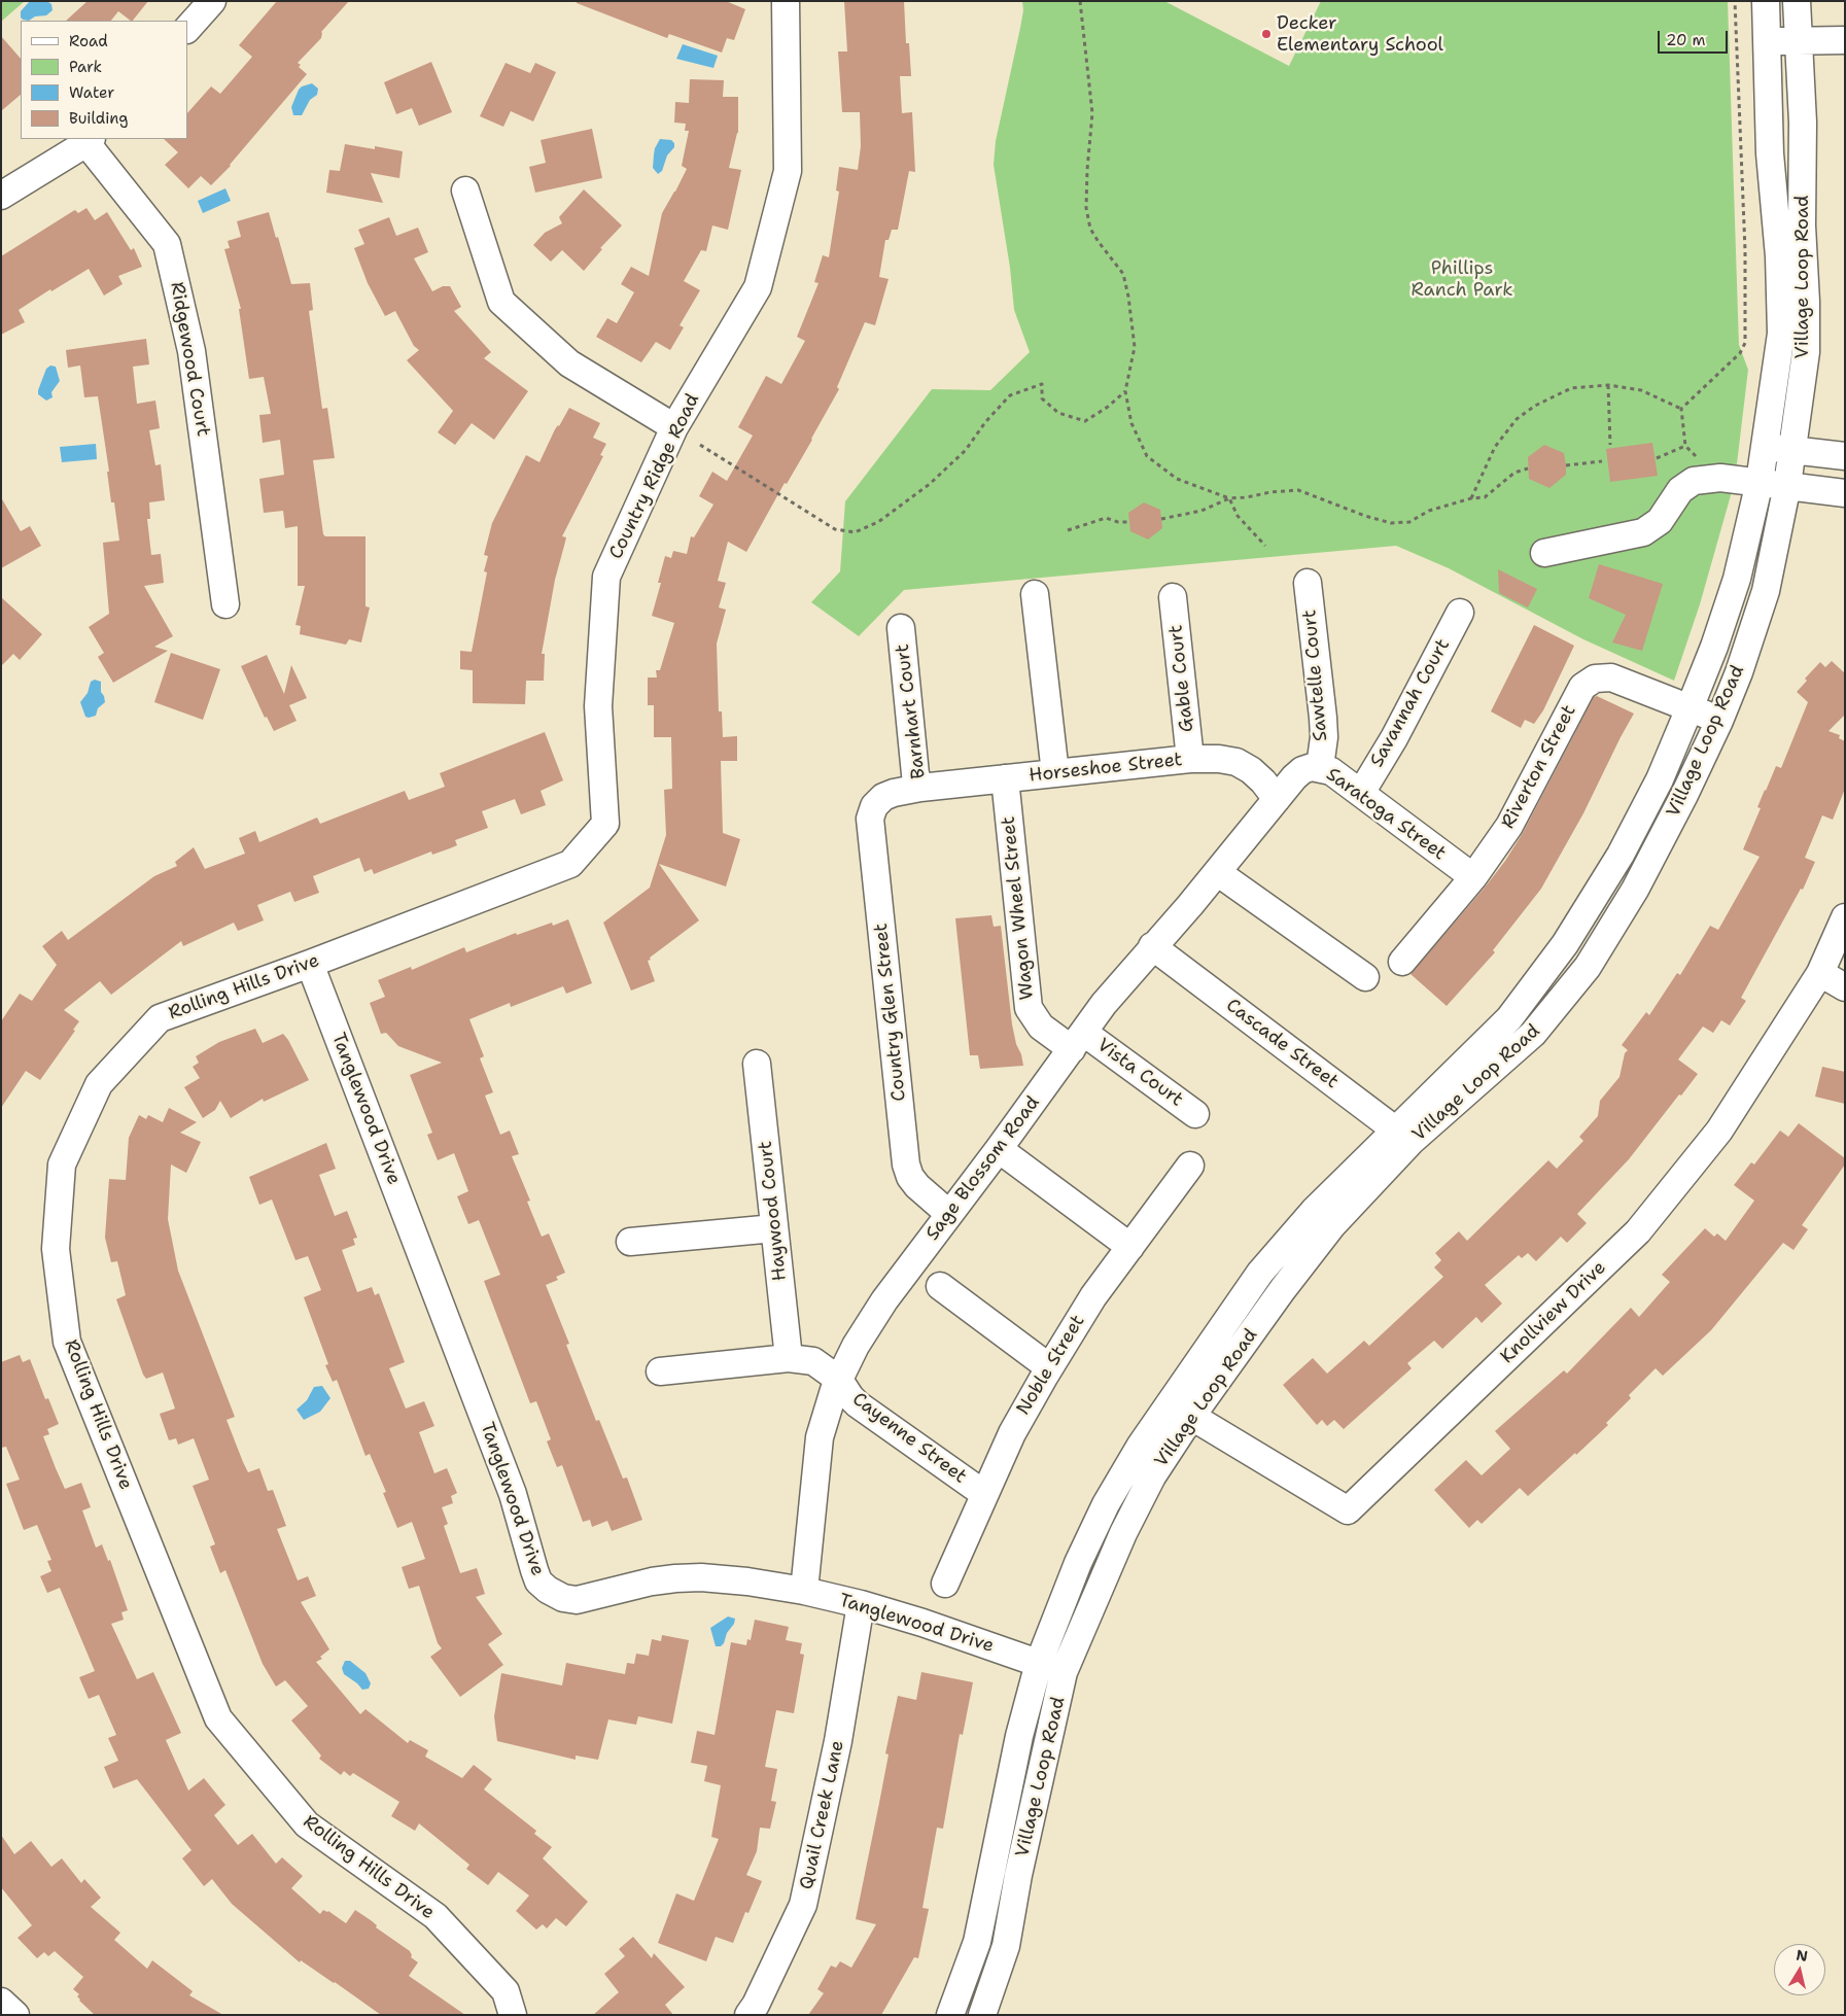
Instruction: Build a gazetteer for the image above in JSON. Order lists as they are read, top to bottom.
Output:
{
  "streets": {
    "street": [
      "Village Loop Road",
      "Ridgewood Court",
      "Country Ridge Road",
      "Sawtelle Court",
      "Gable Court",
      "Savannah Court",
      "Barnhart Court",
      "Riverton Street",
      "Horseshoe Street",
      "Saratoga Street",
      "Wagon Wheel Street",
      "Rolling Hills Drive",
      "Country Glen Street",
      "Cascade Street",
      "Vista Court",
      "Tanglewood Drive",
      "Sage Blossom Road",
      "Haywood Court",
      "Knollview Drive",
      "Noble Street",
      "Cayenne Street",
      "Quail Creek Lane"
    ]
  },
  "crossings": [
    ["Village Loop Road", "Riverton Street"],
    ["Village Loop Road", "Cascade Street"],
    ["Village Loop Road", "Tanglewood Drive"],
    ["Village Loop Road", "Knollview Drive"],
    ["Country Ridge Road", "Rolling Hills Drive"],
    ["Sawtelle Court", "Saratoga Street"],
    ["Gable Court", "Horseshoe Street"],
    ["Savannah Court", "Saratoga Street"],
    ["Barnhart Court", "Horseshoe Street"],
    ["Barnhart Court", "Country Glen Street"],
    ["Riverton Street", "Saratoga Street"],
    ["Horseshoe Street", "Saratoga Street"],
    ["Horseshoe Street", "Wagon Wheel Street"],
    ["Horseshoe Street", "Sage Blossom Road"],
    ["Saratoga Street", "Sage Blossom Road"],
    ["Wagon Wheel Street", "Vista Court"],
    ["Wagon Wheel Street", "Sage Blossom Road"],
    ["Rolling Hills Drive", "Tanglewood Drive"],
    ["Country Glen Street", "Sage Blossom Road"],
    ["Cascade Street", "Sage Blossom Road"],
    ["Vista Court", "Sage Blossom Road"],
    ["Tanglewood Drive", "Sage Blossom Road"],
    ["Tanglewood Drive", "Quail Creek Lane"],
    ["Sage Blossom Road", "Cayenne Street"],
    ["Noble Street", "Cayenne Street"]
  ],
  "parks": ["Phillips Ranch Park"],
  "places": ["Decker Elementary School"],
  "legend": [
    "Road",
    "Park",
    "Water",
    "Building"
  ],
  "scale_bar": "20 m",
  "north": "top"
}
